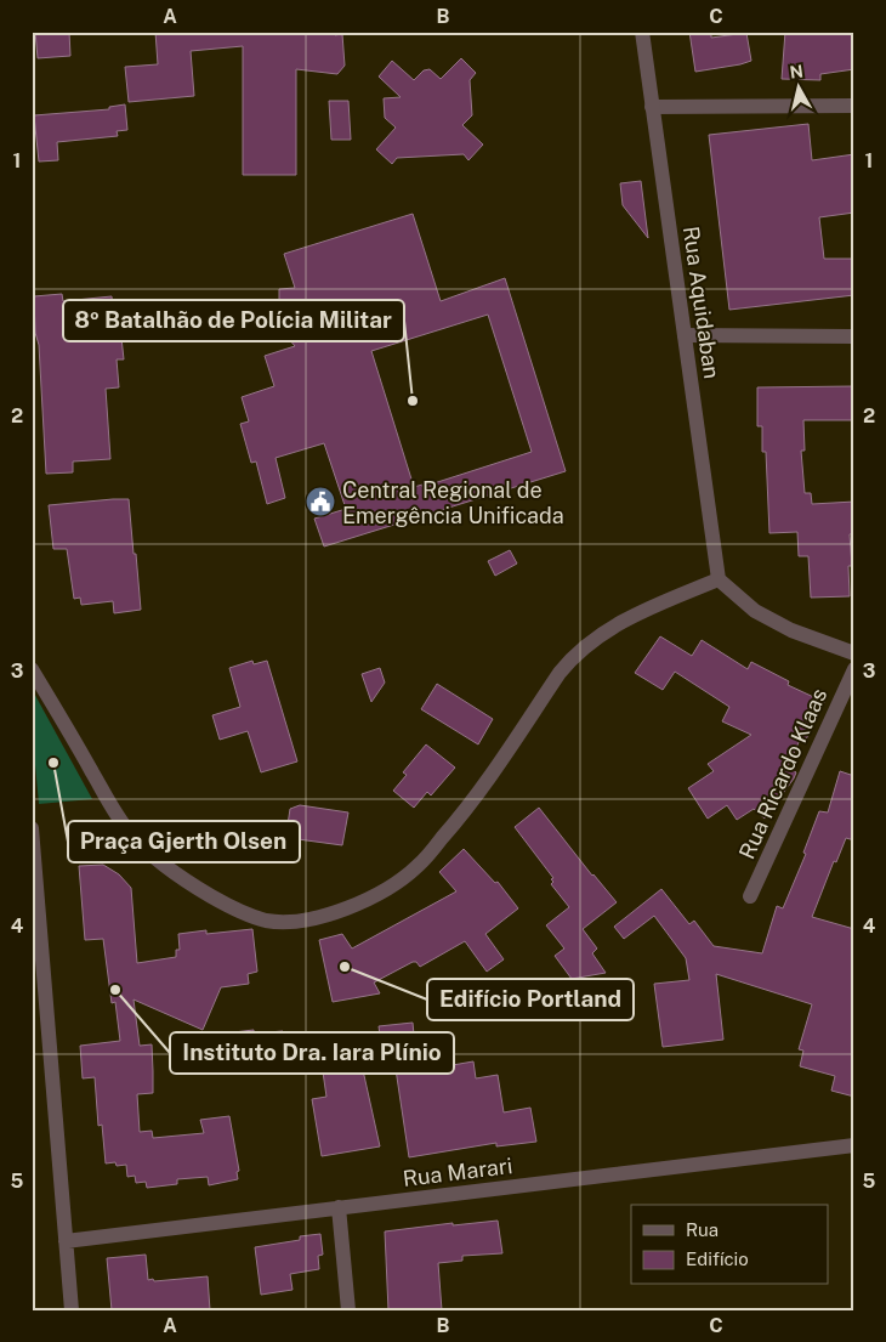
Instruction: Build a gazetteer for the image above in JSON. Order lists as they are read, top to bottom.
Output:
{
  "streets": {
    "street": ["Rua Aquidaban", "Rua Ricardo Klaas", "Rua Marari"]
  },
  "places": {
    "other": [
      "8º Batalhão de Polícia Militar",
      "Praça Gjerth Olsen",
      "Edifício Portland",
      "Instituto Dra. Iara Plínio"
    ],
    "public building": ["Central Regional de Emergência Unificada"]
  },
  "legend": ["Rua", "Edifício"],
  "north": "top",
  "grid": {
    "columns": ["A", "B", "C"],
    "rows": [
      "1",
      "2",
      "3",
      "4",
      "5"
    ]
  }
}
